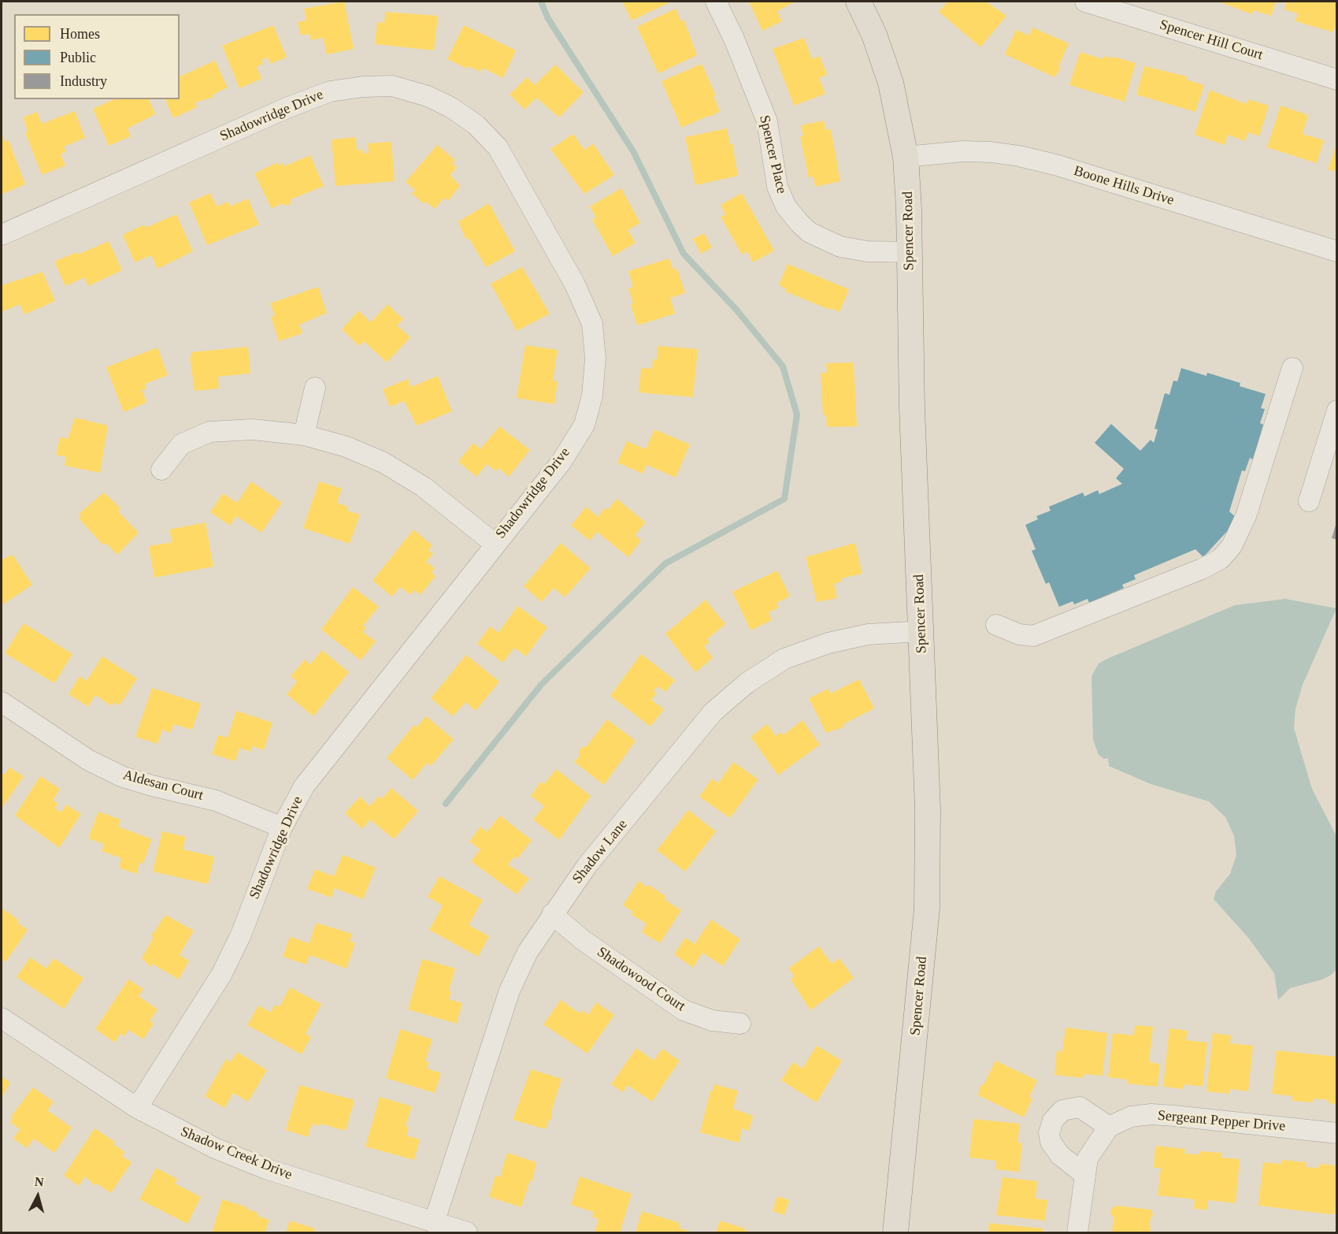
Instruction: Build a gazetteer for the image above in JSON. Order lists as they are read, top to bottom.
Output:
{
  "streets": {
    "main road": ["Spencer Road"],
    "street": [
      "Spencer Hill Court",
      "Shadowridge Drive",
      "Spencer Place",
      "Boone Hills Drive",
      "Aldesan Court",
      "Shadow Lane",
      "Shadowood Court",
      "Sergeant Pepper Drive",
      "Shadow Creek Drive"
    ]
  },
  "crossings": [
    ["Shadowridge Drive", "Aldesan Court"],
    ["Shadowridge Drive", "Shadow Creek Drive"],
    ["Spencer Place", "Spencer Road"],
    ["Boone Hills Drive", "Spencer Road"],
    ["Spencer Road", "Shadow Lane"],
    ["Shadow Lane", "Shadowood Court"],
    ["Shadow Lane", "Shadow Creek Drive"]
  ],
  "legend": ["Homes", "Public", "Industry"],
  "north": "top"
}
